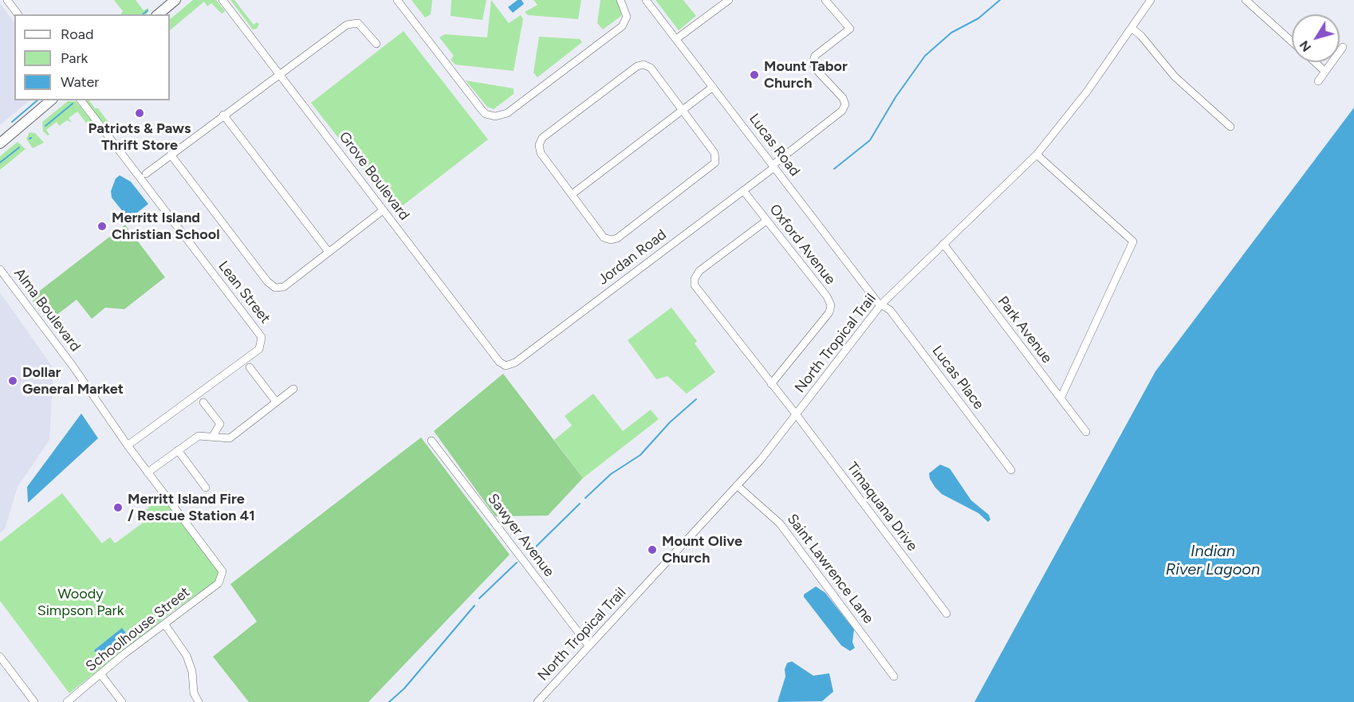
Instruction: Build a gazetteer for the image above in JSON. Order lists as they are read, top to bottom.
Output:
{
  "streets": {
    "street": [
      "Lucas Road",
      "Grove Boulevard",
      "Oxford Avenue",
      "Jordan Road",
      "Lean Street",
      "Alma Boulevard",
      "Park Avenue",
      "North Tropical Trail",
      "Lucas Place",
      "Timaquana Drive",
      "Sawyer Avenue",
      "Saint Lawrence Lane",
      "Schoolhouse Street"
    ]
  },
  "crossings": [
    ["Lucas Road", "Jordan Road"],
    ["Lucas Road", "North Tropical Trail"],
    ["Lucas Road", "Lucas Place"],
    ["Grove Boulevard", "Jordan Road"],
    ["Oxford Avenue", "Jordan Road"],
    ["Oxford Avenue", "Timaquana Drive"],
    ["Lean Street", "Alma Boulevard"],
    ["Alma Boulevard", "Schoolhouse Street"],
    ["Park Avenue", "North Tropical Trail"],
    ["North Tropical Trail", "Lucas Place"],
    ["North Tropical Trail", "Timaquana Drive"],
    ["North Tropical Trail", "Sawyer Avenue"],
    ["North Tropical Trail", "Saint Lawrence Lane"]
  ],
  "water": ["Indian River Lagoon"],
  "parks": ["Woody Simpson Park"],
  "places": [
    "Mount Tabor Church",
    "Patriots & Paws Thrift Store",
    "Merritt Island Christian School",
    "Dollar General Market",
    "Merritt Island Fire / Rescue Station 41",
    "Mount Olive Church"
  ],
  "legend": ["Road", "Park", "Water"],
  "north": "bottom left"
}
